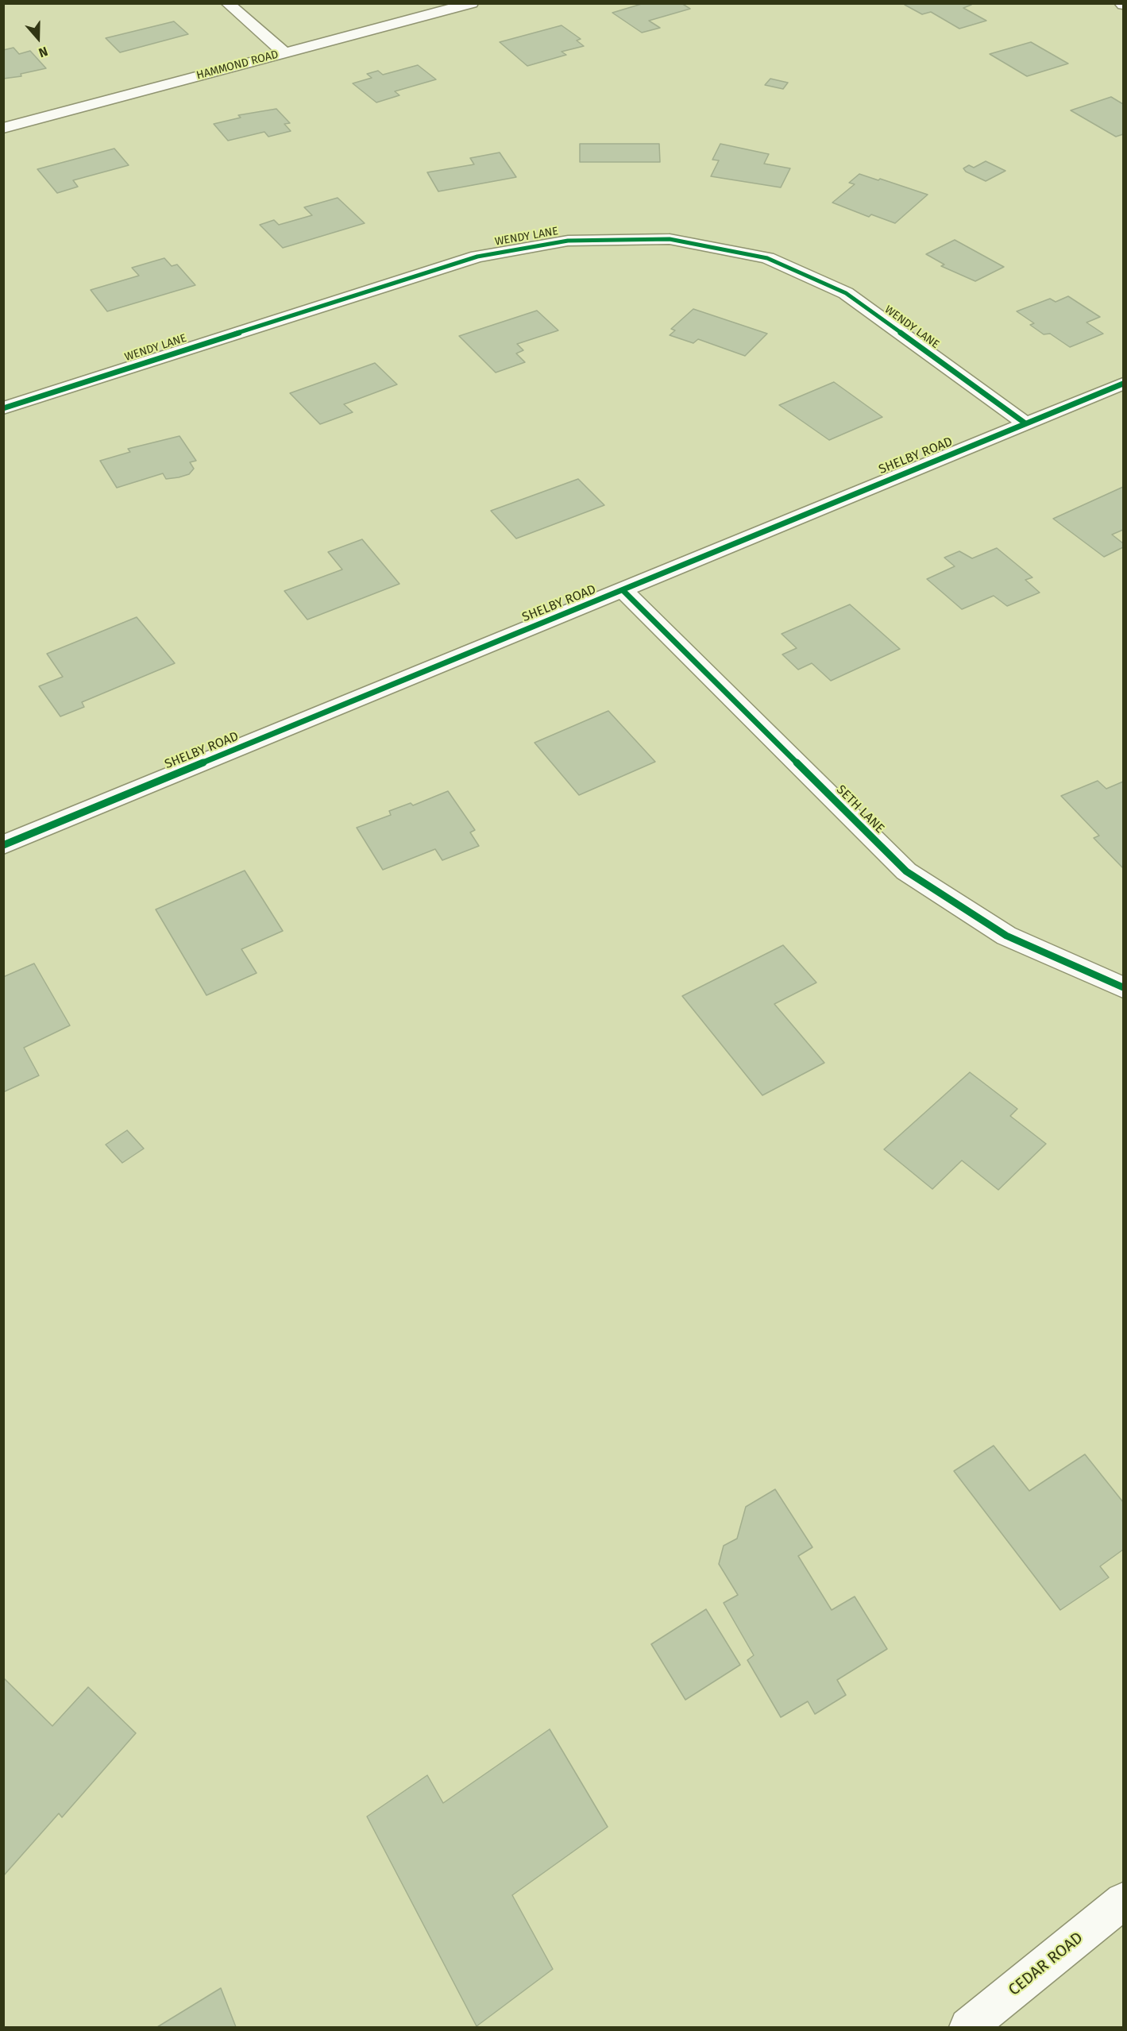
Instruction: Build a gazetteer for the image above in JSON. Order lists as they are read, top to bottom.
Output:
{
  "streets": {
    "street": [
      "HAMMOND ROAD",
      "WENDY LANE",
      "SHELBY ROAD",
      "SETH LANE",
      "CEDAR ROAD"
    ]
  },
  "crossings": [
    ["WENDY LANE", "SHELBY ROAD"],
    ["SHELBY ROAD", "SETH LANE"]
  ],
  "north": "bottom"
}
